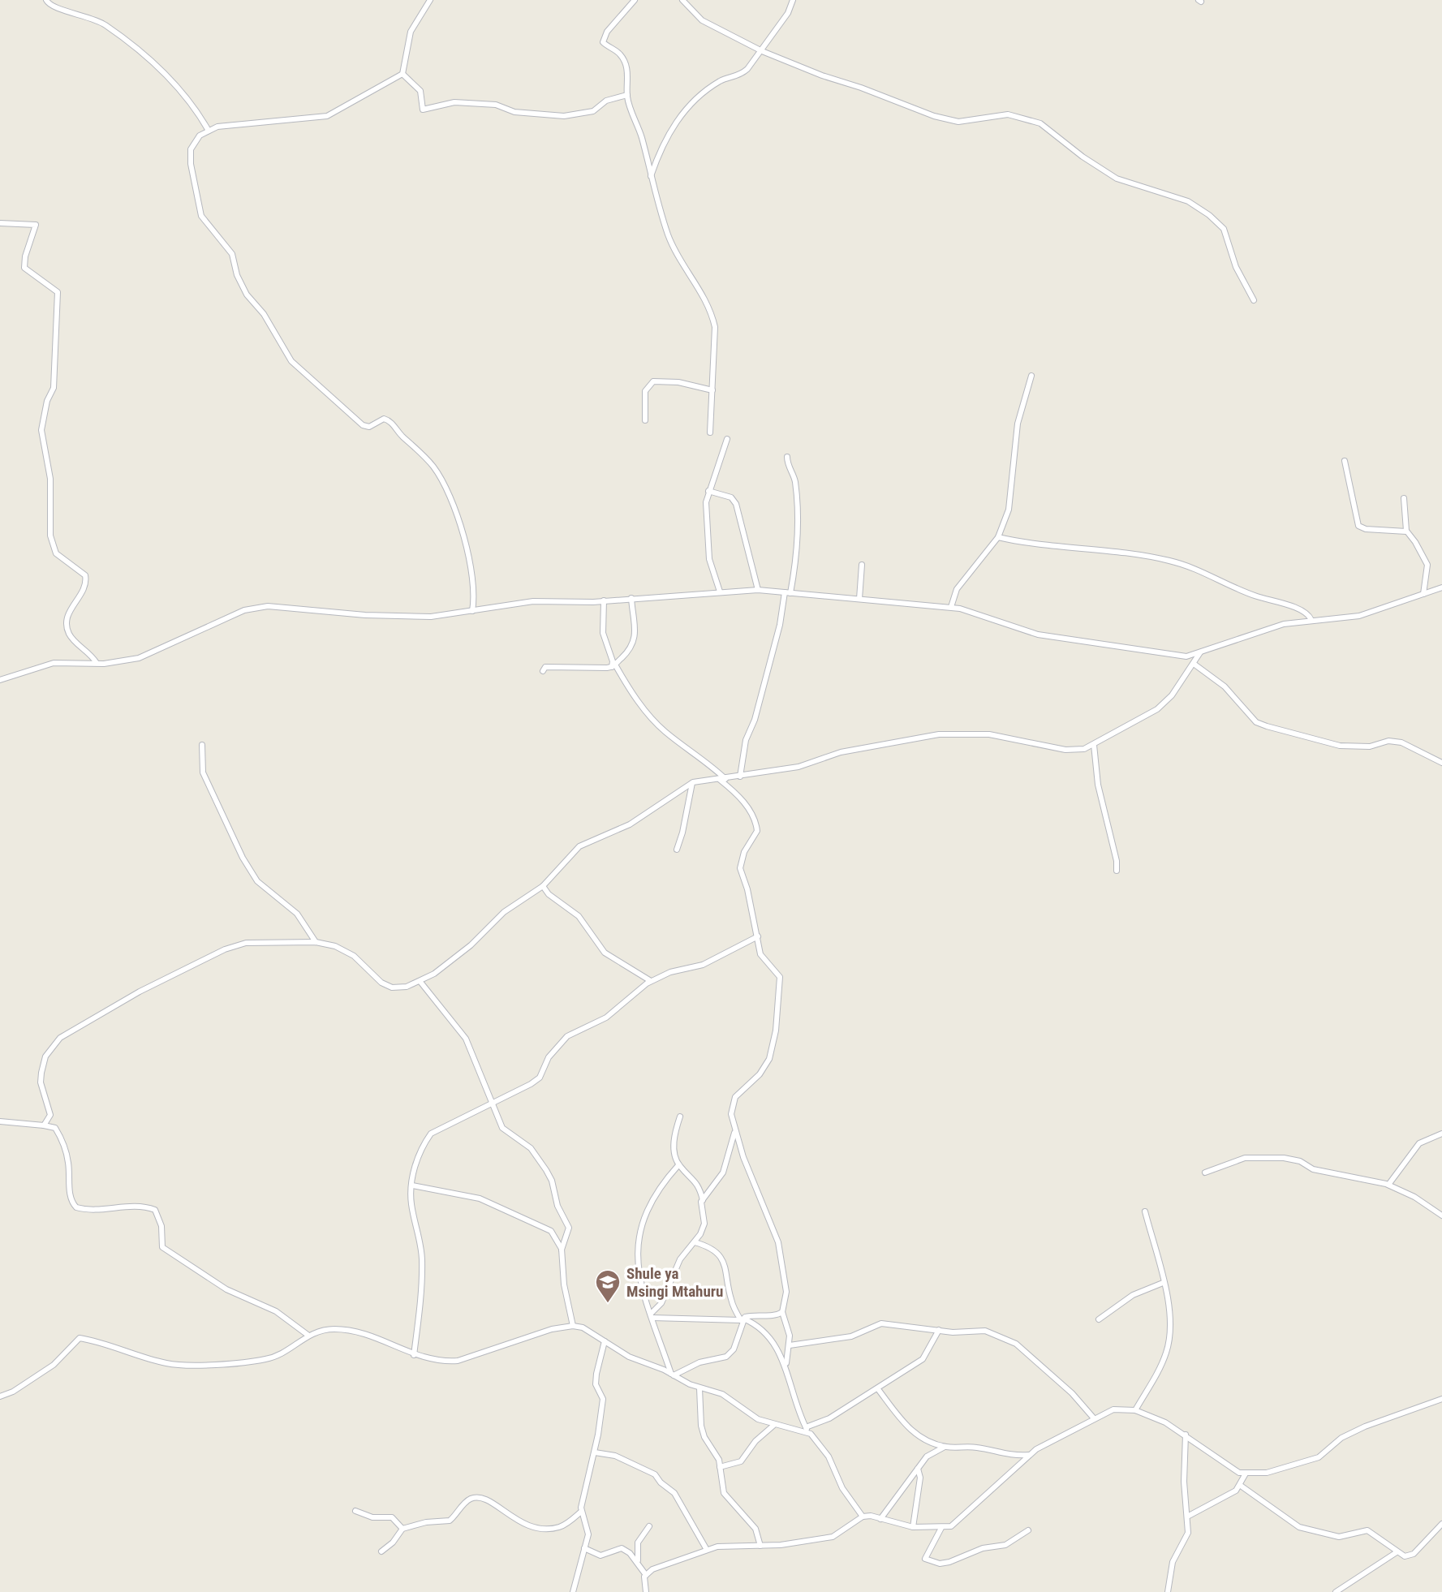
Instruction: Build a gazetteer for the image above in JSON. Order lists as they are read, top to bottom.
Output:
{
  "places": {
    "school or university": ["Shule ya Msingi Mtahuru"]
  }
}
